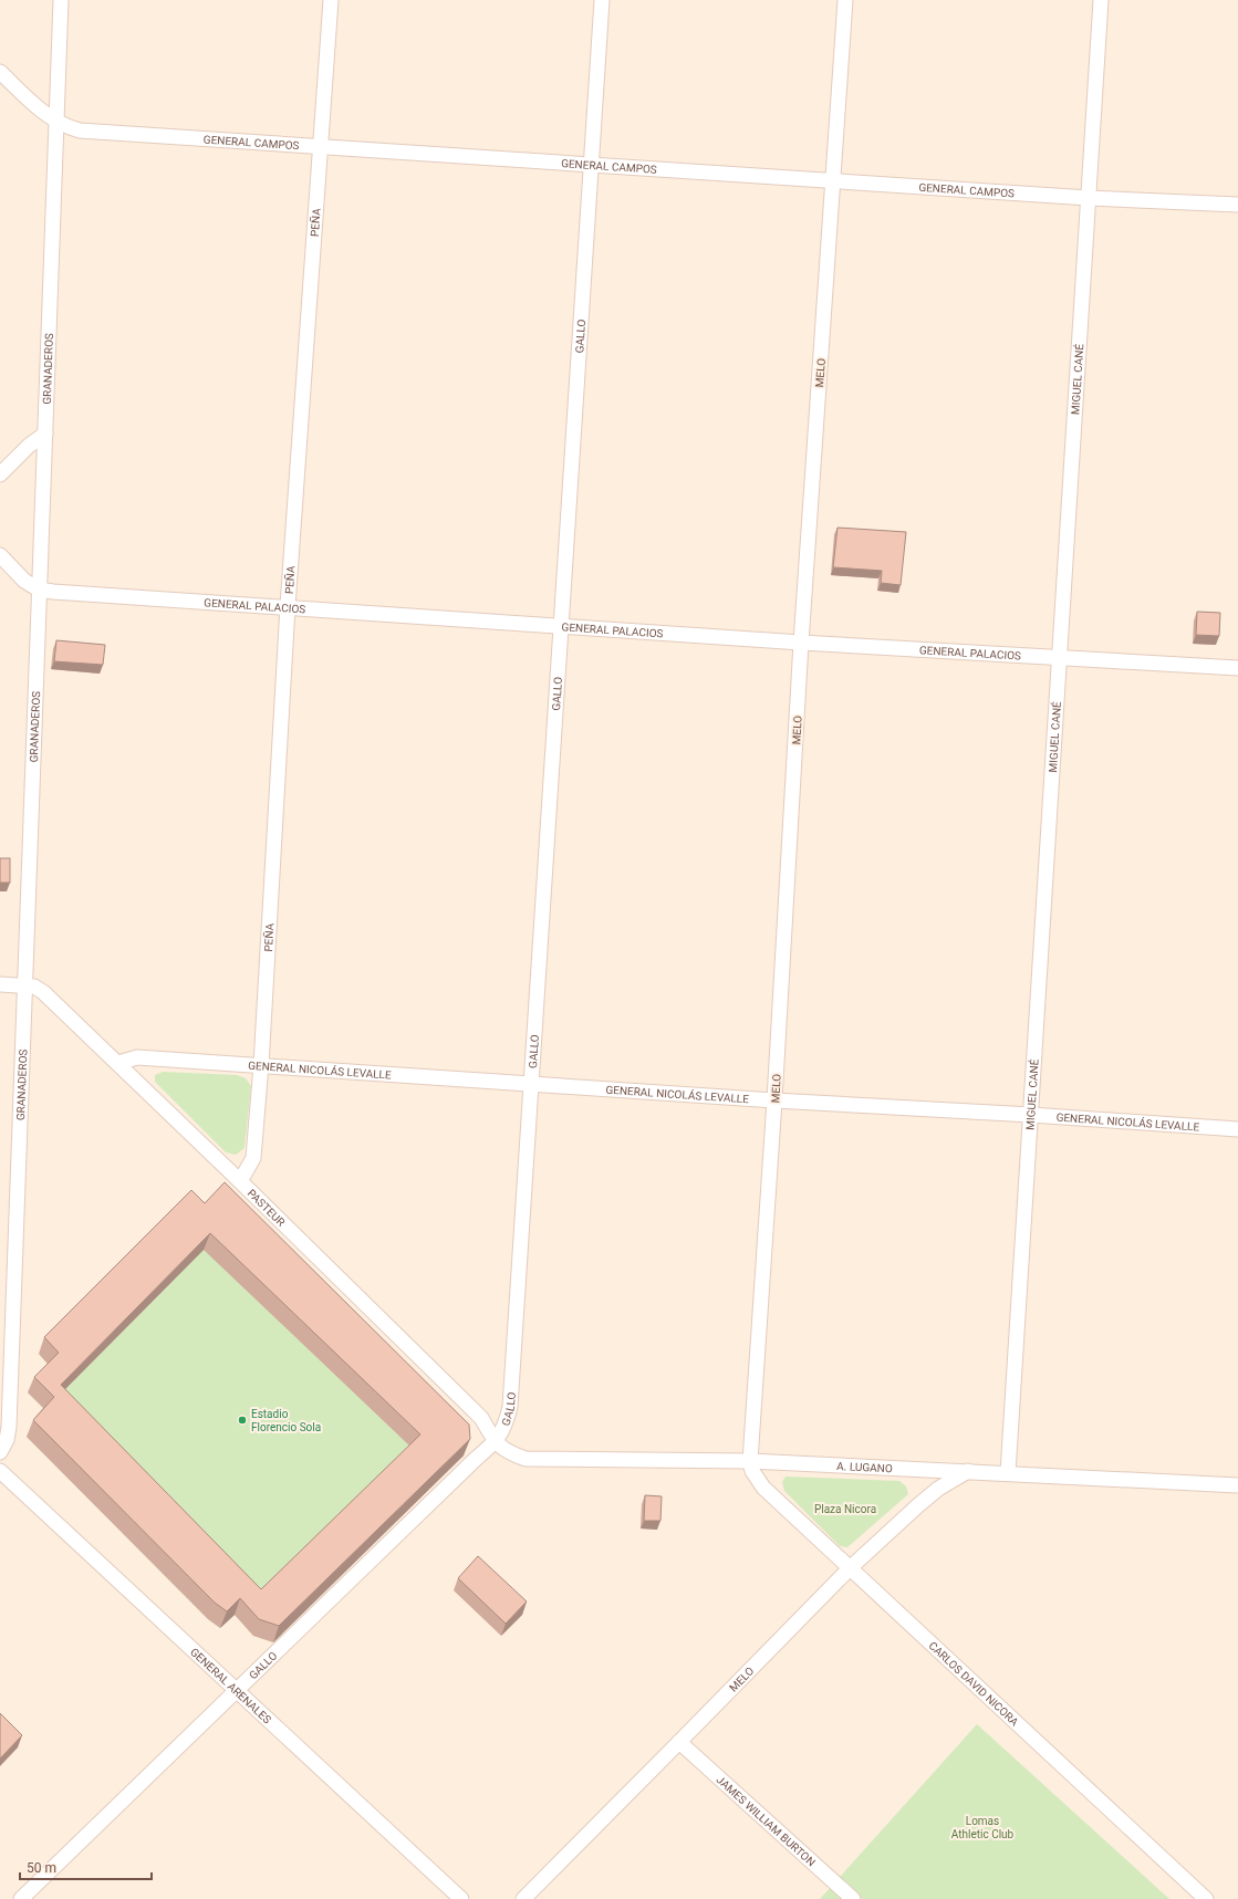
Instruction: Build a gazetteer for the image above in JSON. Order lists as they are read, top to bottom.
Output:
{
  "streets": {
    "street": [
      "GENERAL CAMPOS",
      "PEÑA",
      "GALLO",
      "GRANADEROS",
      "MELO",
      "MIGUEL CANÉ",
      "GENERAL PALACIOS",
      "GENERAL NICOLÁS LEVALLE",
      "PASTEUR",
      "A. LUGANO",
      "CARLOS DAVID NICORA",
      "GENERAL ARENALES",
      "JAMES WILLIAM BURTON"
    ]
  },
  "crossings": [
    ["GENERAL CAMPOS", "PEÑA"],
    ["GENERAL CAMPOS", "GALLO"],
    ["GENERAL CAMPOS", "GRANADEROS"],
    ["GENERAL CAMPOS", "MELO"],
    ["GENERAL CAMPOS", "MIGUEL CANÉ"],
    ["PEÑA", "GENERAL PALACIOS"],
    ["PEÑA", "GENERAL NICOLÁS LEVALLE"],
    ["PEÑA", "PASTEUR"],
    ["GALLO", "GENERAL PALACIOS"],
    ["GALLO", "GENERAL NICOLÁS LEVALLE"],
    ["GALLO", "PASTEUR"],
    ["GALLO", "A. LUGANO"],
    ["GALLO", "GENERAL ARENALES"],
    ["GRANADEROS", "GENERAL PALACIOS"],
    ["GRANADEROS", "PASTEUR"],
    ["MELO", "GENERAL PALACIOS"],
    ["MELO", "GENERAL NICOLÁS LEVALLE"],
    ["MELO", "A. LUGANO"],
    ["MELO", "CARLOS DAVID NICORA"],
    ["MELO", "JAMES WILLIAM BURTON"],
    ["MIGUEL CANÉ", "GENERAL PALACIOS"],
    ["MIGUEL CANÉ", "GENERAL NICOLÁS LEVALLE"],
    ["MIGUEL CANÉ", "A. LUGANO"],
    ["GENERAL NICOLÁS LEVALLE", "PASTEUR"],
    ["PASTEUR", "A. LUGANO"],
    ["A. LUGANO", "CARLOS DAVID NICORA"]
  ],
  "parks": ["Plaza Nicora", "Lomas Athletic Club"],
  "places": ["Estadio Florencio Sola"],
  "scale_bar": "50 m"
}
